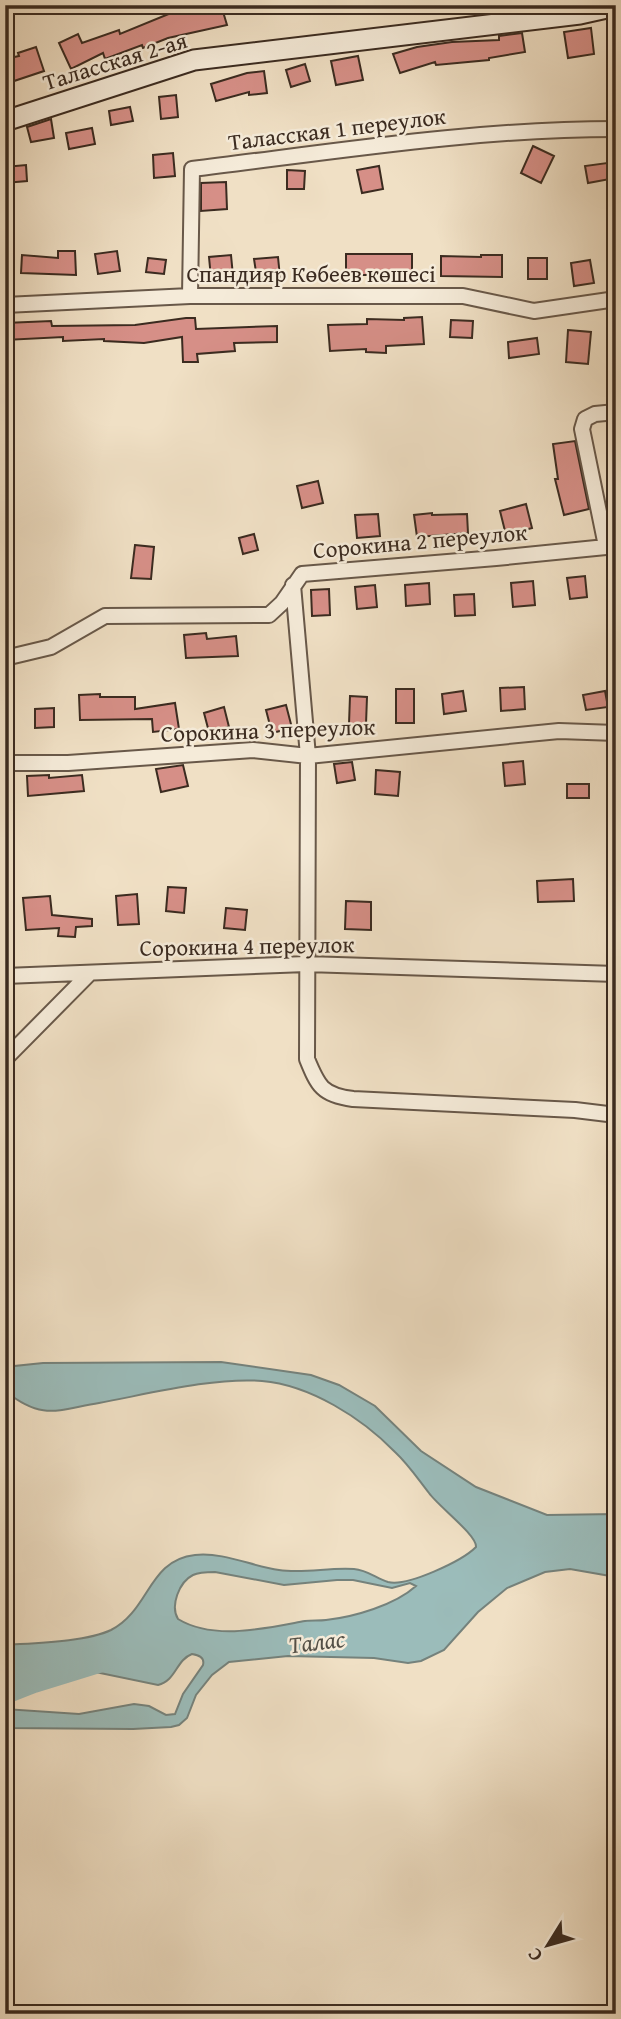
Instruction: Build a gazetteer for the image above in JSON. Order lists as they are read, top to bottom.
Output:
{
  "streets": {
    "street": [
      "Таласская 2-ая",
      "Таласская 1 переулок",
      "Спандияр Көбеев көшесі",
      "Сорокина 2 переулок",
      "Сорокина 3 переулок",
      "Сорокина 4 переулок"
    ]
  },
  "crossings": [
    ["Таласская 1 переулок", "Спандияр Көбеев көшесі"]
  ],
  "water": ["Талас"],
  "north": "bottom left"
}
